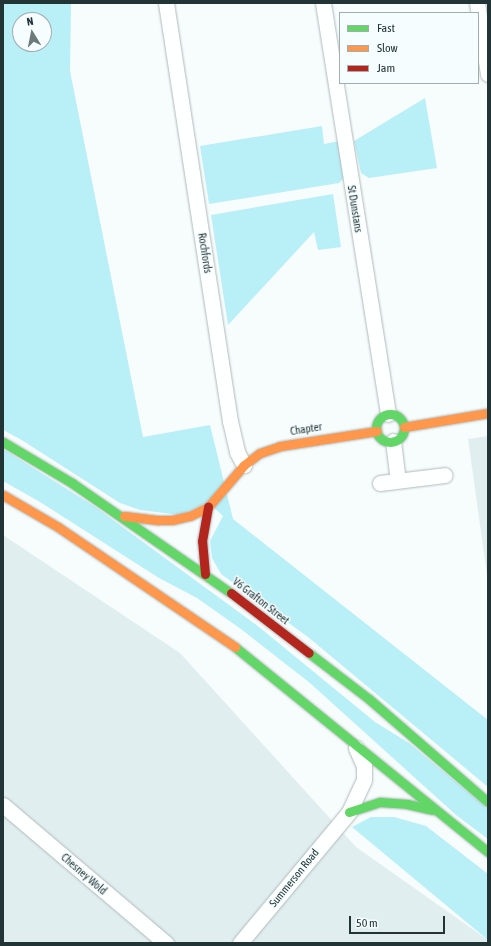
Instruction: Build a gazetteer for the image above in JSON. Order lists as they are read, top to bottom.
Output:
{
  "streets": {
    "street": [
      "St Dunstans",
      "Rochfords",
      "Chapter",
      "V6 Grafton Street",
      "Chesney Wold",
      "Summerson Road"
    ]
  },
  "crossings": [
    ["St Dunstans", "Chapter"],
    ["Rochfords", "Chapter"]
  ],
  "legend": ["Fast", "Slow", "Jam"],
  "scale_bar": "50 m",
  "north": "top"
}
